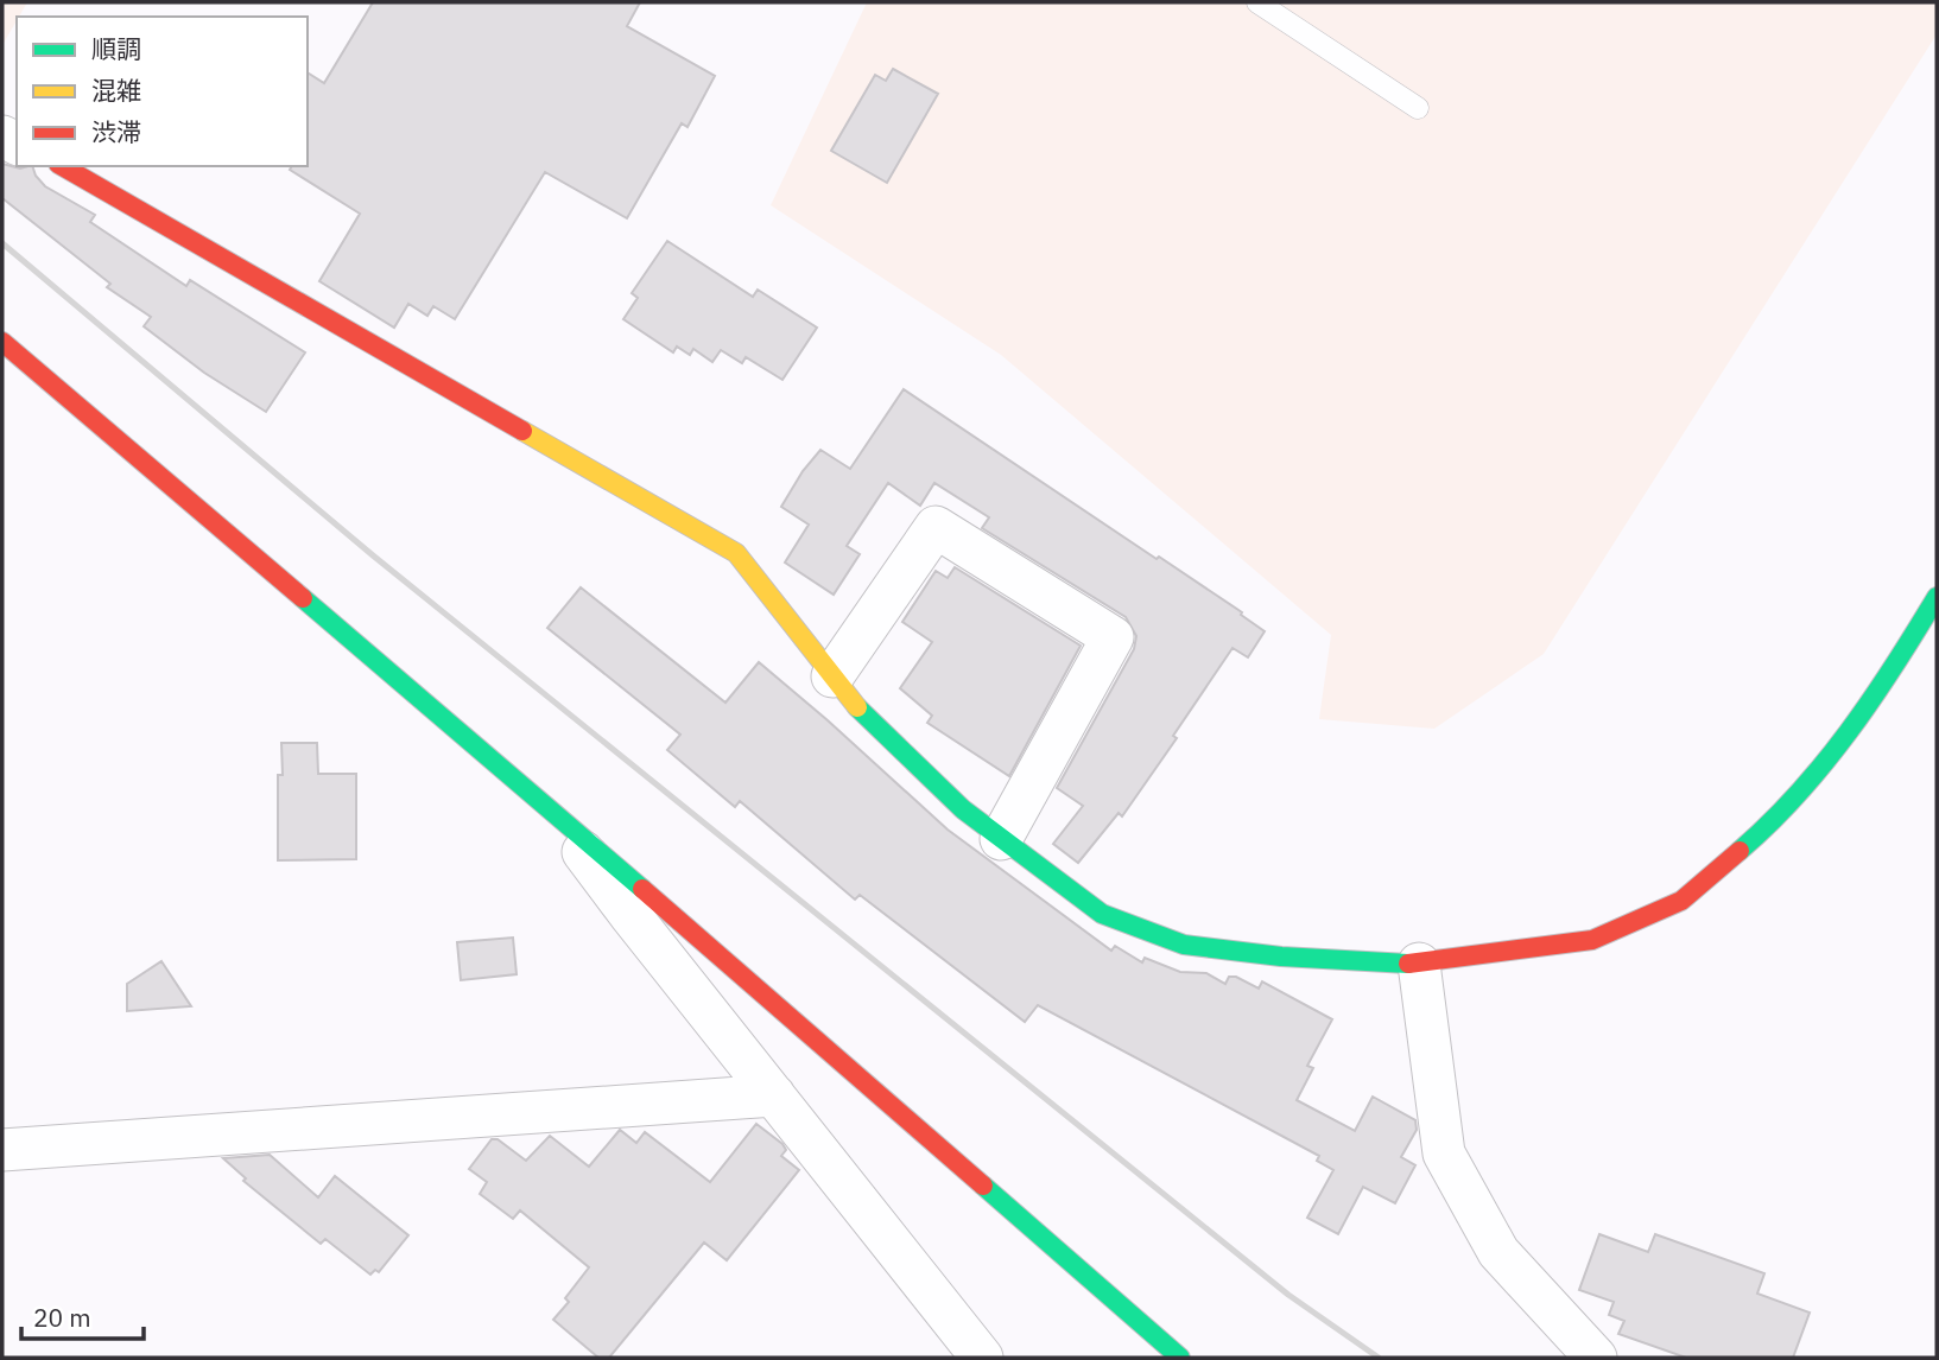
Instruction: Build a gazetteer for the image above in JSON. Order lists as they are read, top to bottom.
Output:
{
  "legend": ["順調", "混雑", "渋滞"],
  "scale_bar": "20 m"
}
